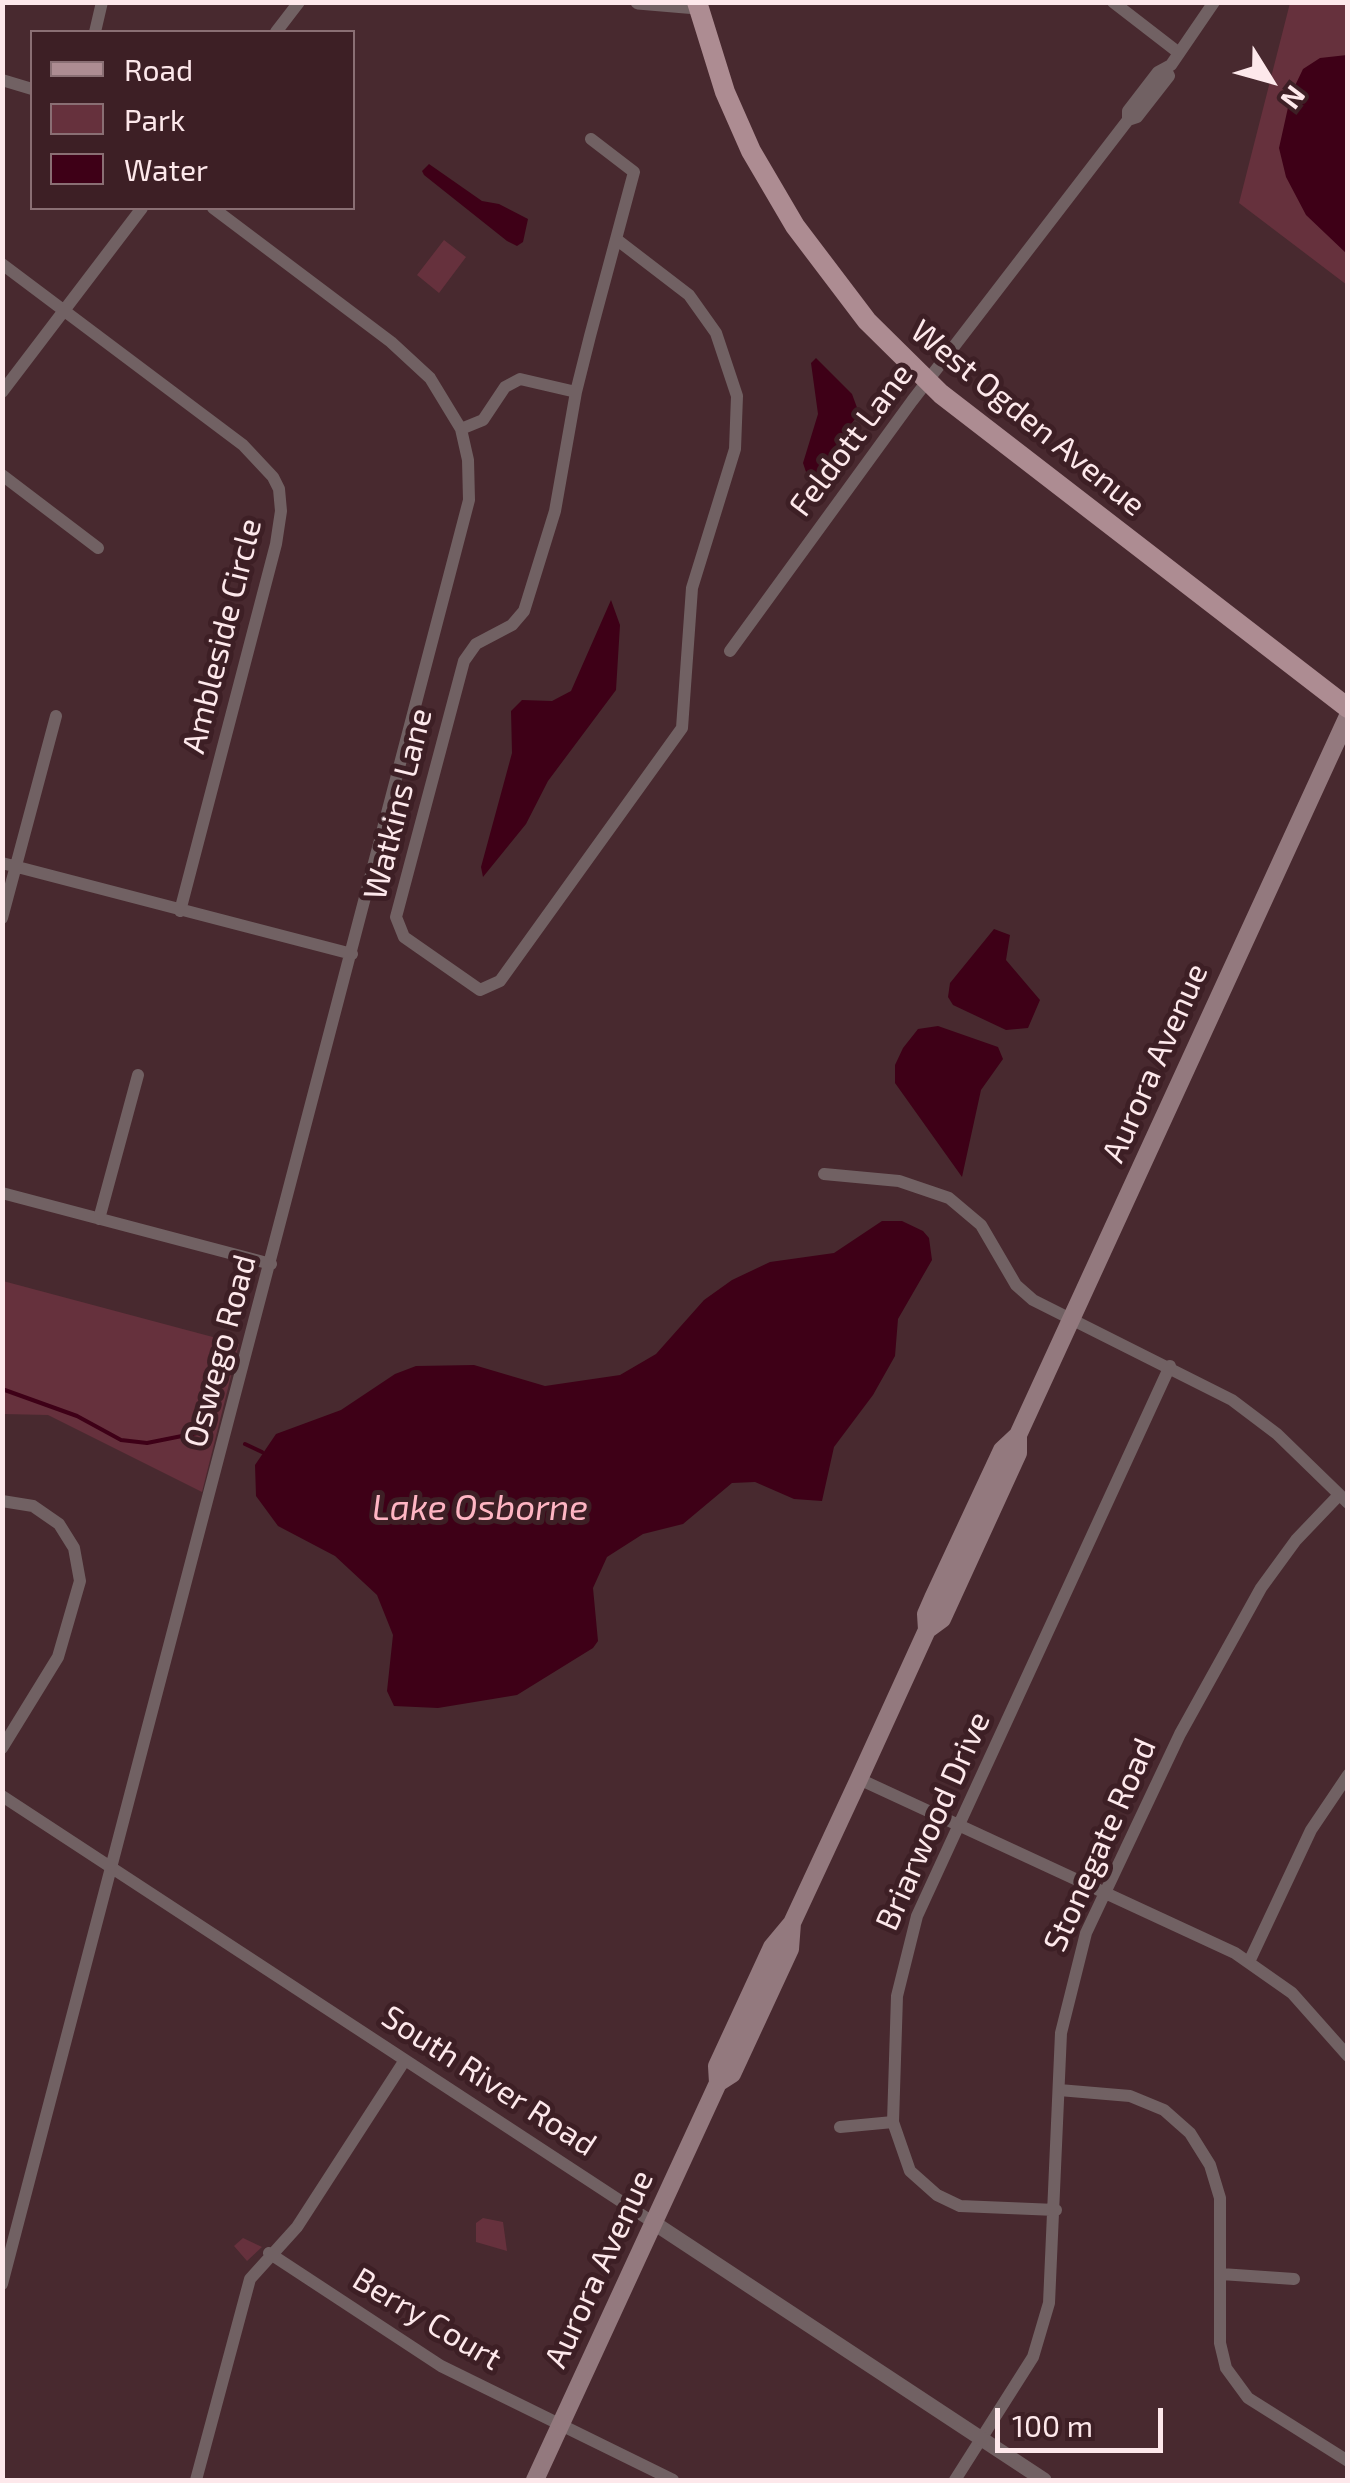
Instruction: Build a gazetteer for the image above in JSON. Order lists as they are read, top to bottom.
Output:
{
  "streets": {
    "main road": ["West Ogden Avenue", "Aurora Avenue"],
    "street": [
      "Feldott Lane",
      "Ambleside Circle",
      "Watkins Lane",
      "Oswego Road",
      "Briarwood Drive",
      "Stonegate Road",
      "South River Road",
      "Berry Court"
    ]
  },
  "crossings": [
    ["West Ogden Avenue", "Feldott Lane"],
    ["Aurora Avenue", "South River Road"],
    ["Aurora Avenue", "Berry Court"],
    ["Oswego Road", "South River Road"],
    ["Briarwood Drive", "Stonegate Road"],
    ["Stonegate Road", "South River Road"]
  ],
  "water": ["Lake Osborne"],
  "legend": ["Road", "Park", "Water"],
  "scale_bar": "100 m",
  "north": "bottom right"
}
